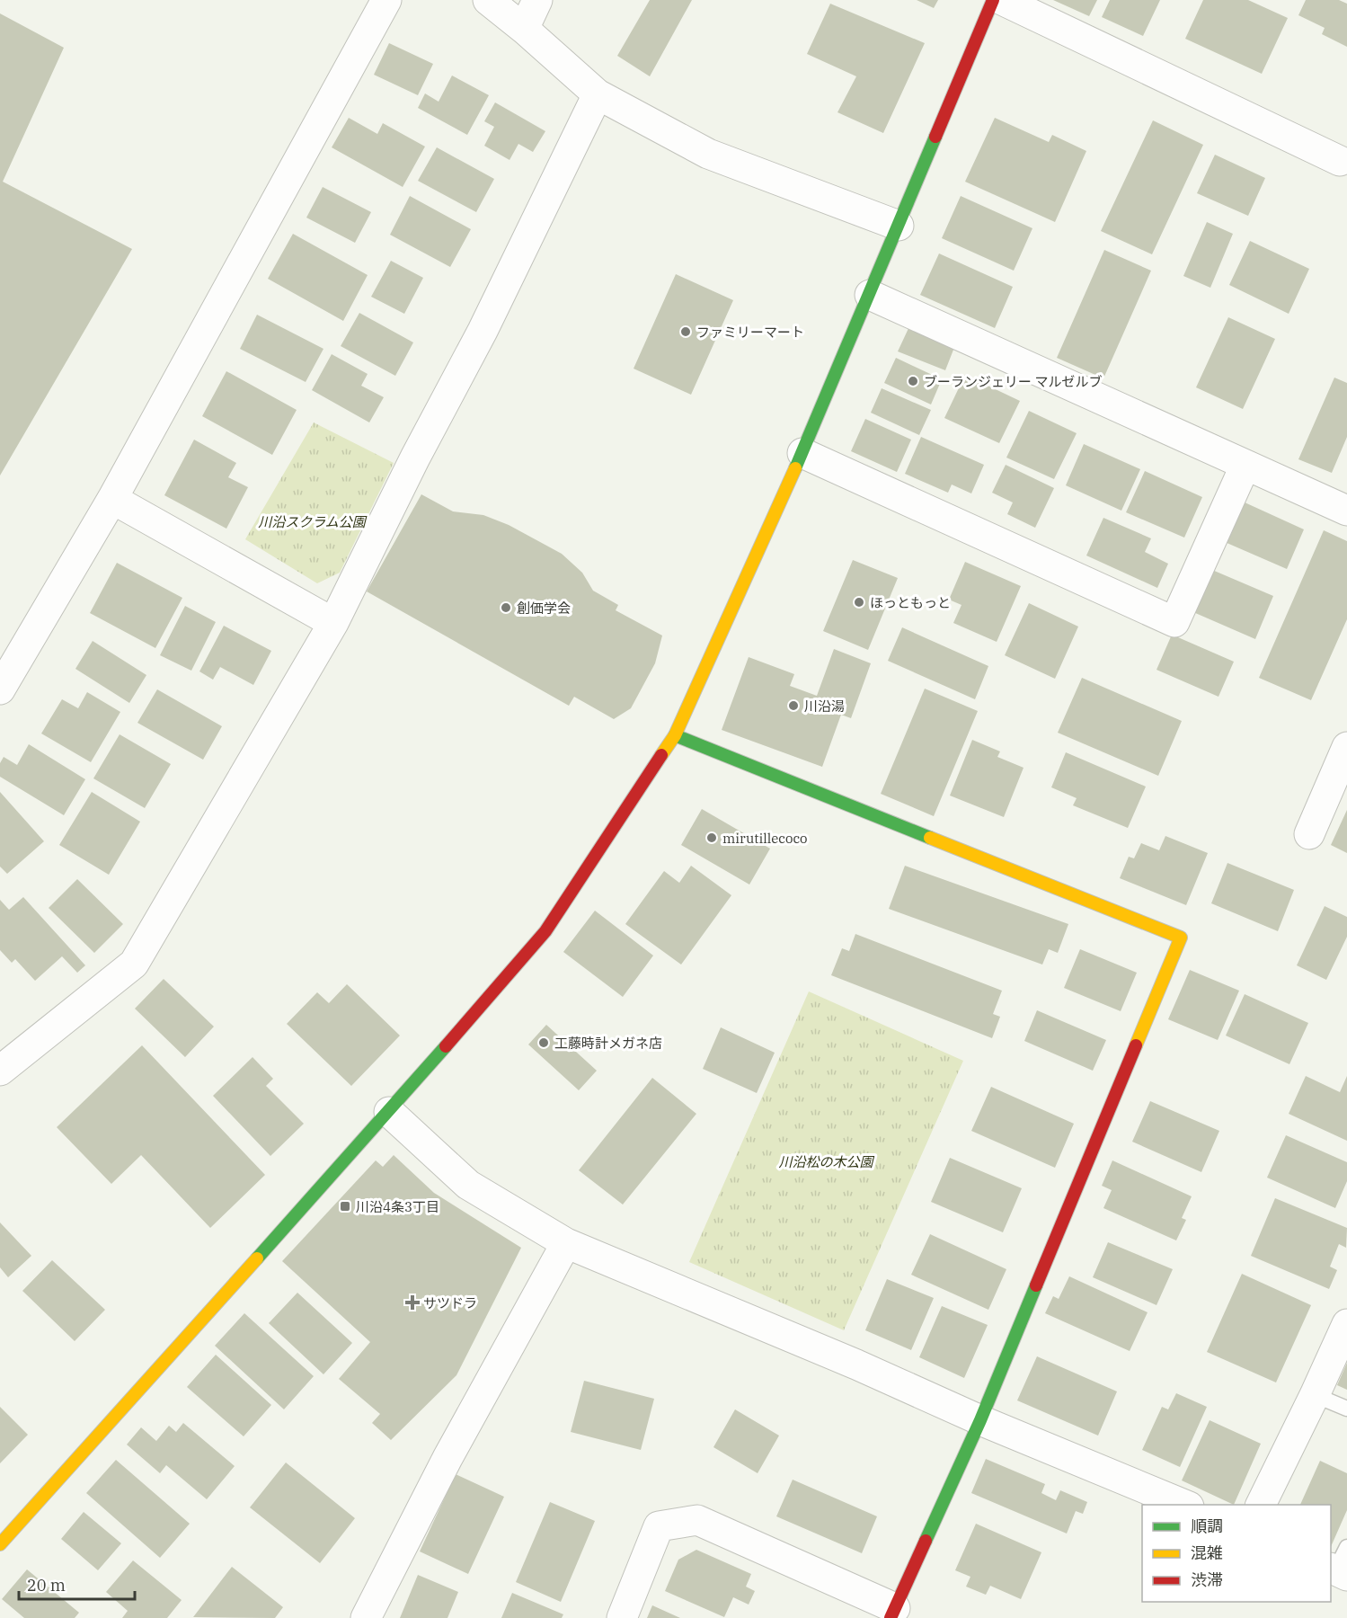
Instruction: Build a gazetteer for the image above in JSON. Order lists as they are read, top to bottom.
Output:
{
  "parks": ["川沿スクラム公園", "川沿松の木公園"],
  "places": {
    "other": [
      "ファミリーマート",
      "ブーランジェリー マルゼルブ",
      "ほっともっと",
      "創価学会",
      "川沿湯",
      "mirutillecoco",
      "工藤時計メガネ店"
    ],
    "transit": ["川沿4条3丁目"],
    "health": ["サツドラ"]
  },
  "legend": ["順調", "混雑", "渋滞"],
  "scale_bar": "20 m"
}
